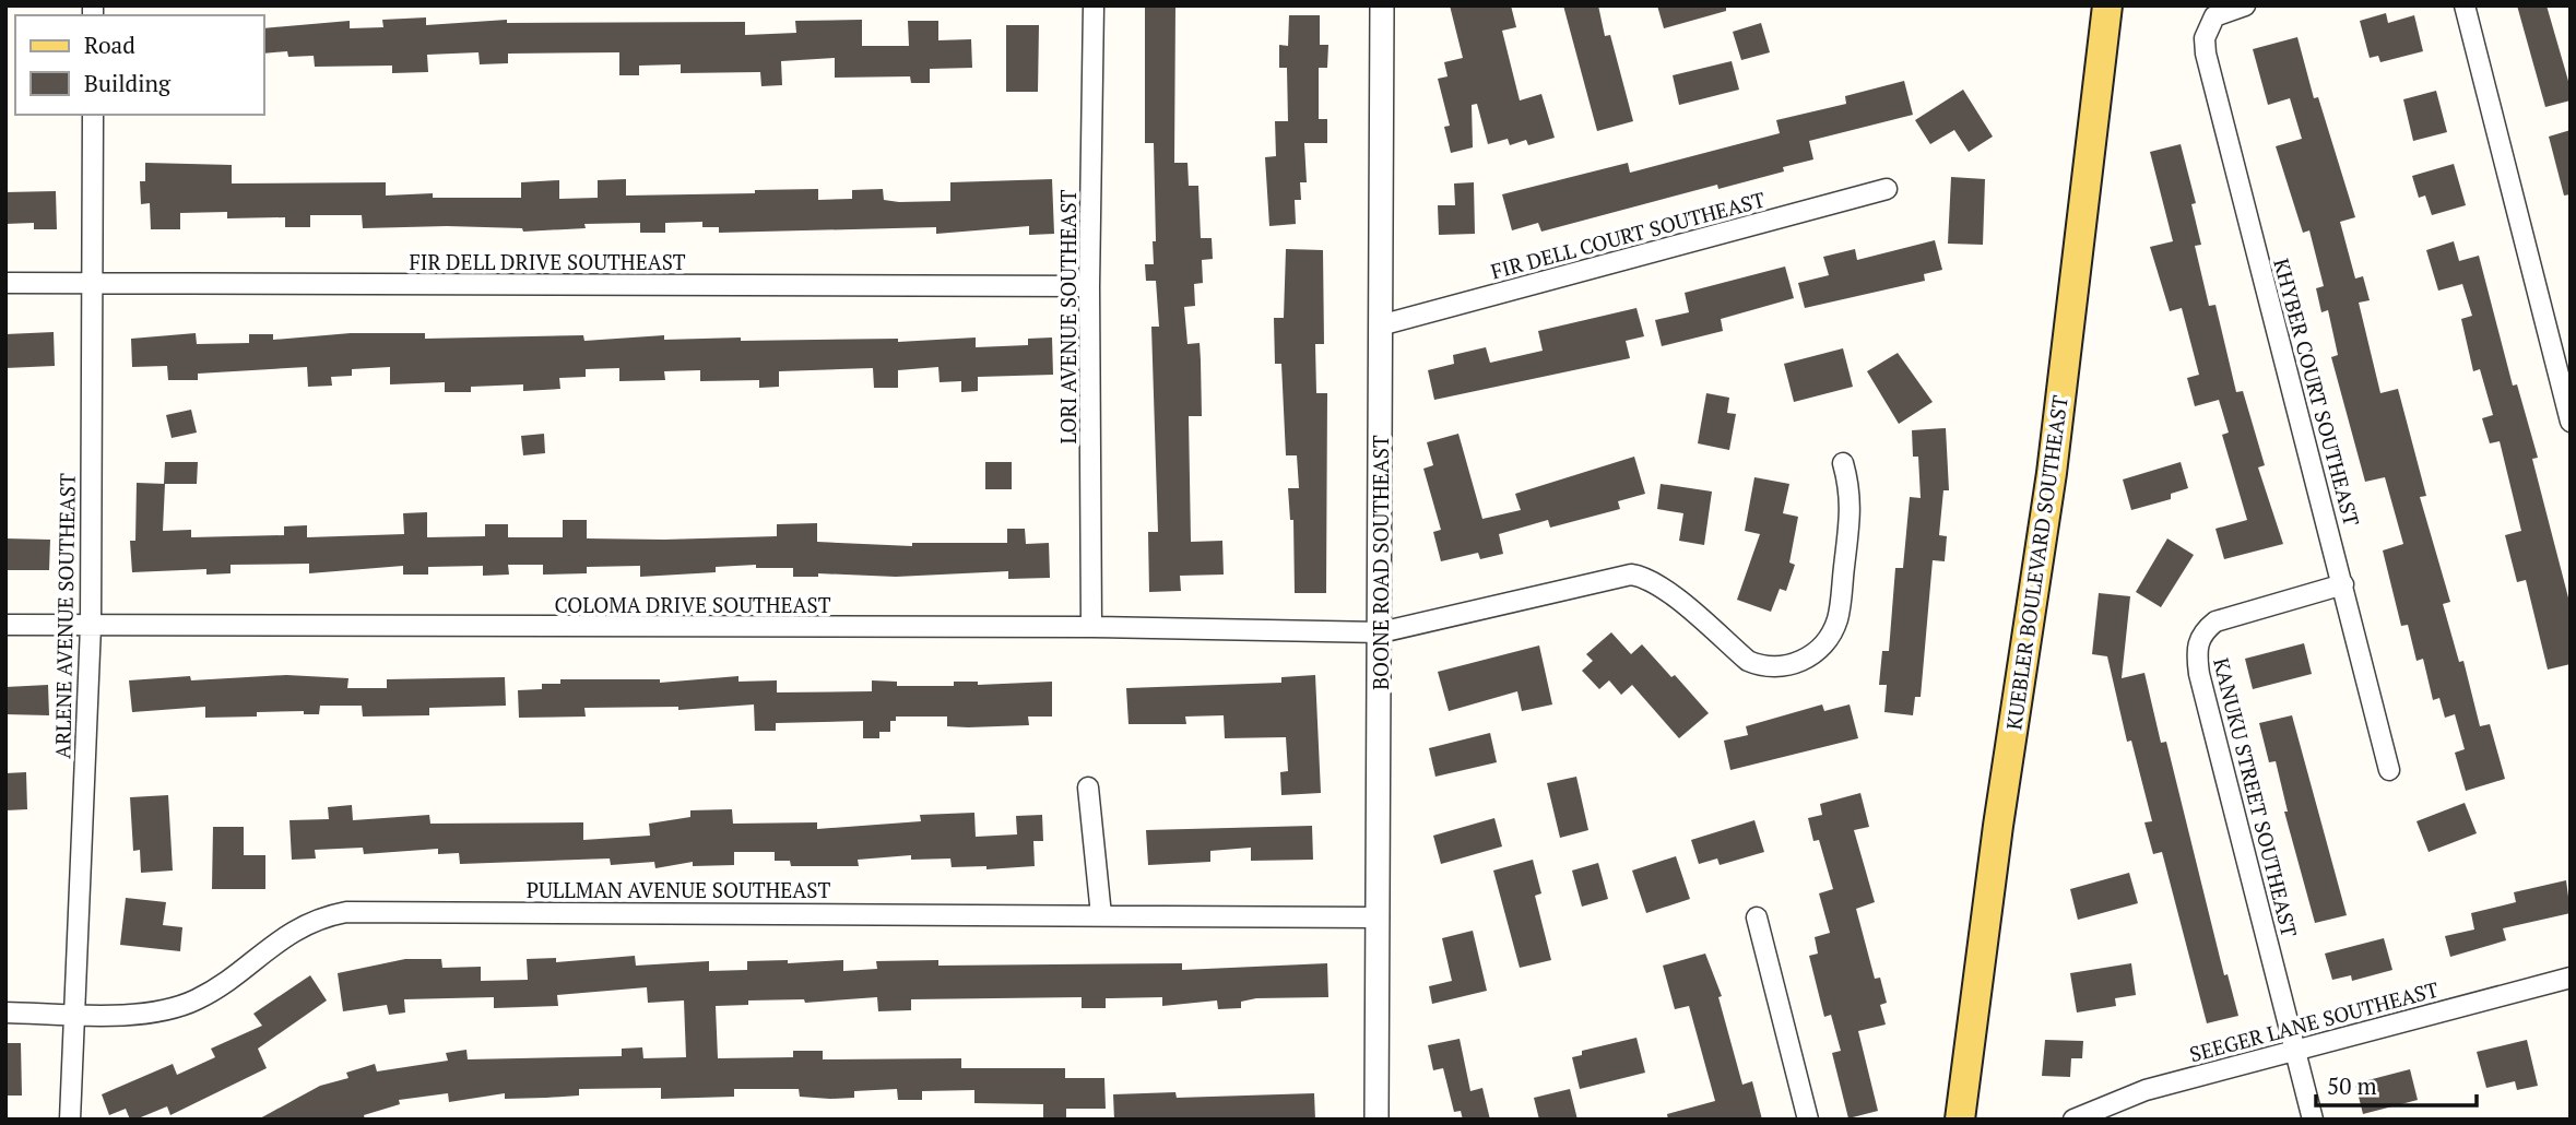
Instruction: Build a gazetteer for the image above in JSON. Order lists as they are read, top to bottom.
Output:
{
  "streets": {
    "main road": ["KUEBLER BOULEVARD SOUTHEAST"],
    "street": [
      "FIR DELL COURT SOUTHEAST",
      "FIR DELL DRIVE SOUTHEAST",
      "LORI AVENUE SOUTHEAST",
      "KHYBER COURT SOUTHEAST",
      "BOONE ROAD SOUTHEAST",
      "COLOMA DRIVE SOUTHEAST",
      "ARLENE AVENUE SOUTHEAST",
      "KANUKU STREET SOUTHEAST",
      "PULLMAN AVENUE SOUTHEAST",
      "SEEGER LANE SOUTHEAST"
    ]
  },
  "crossings": [
    ["FIR DELL COURT SOUTHEAST", "BOONE ROAD SOUTHEAST"],
    ["FIR DELL DRIVE SOUTHEAST", "LORI AVENUE SOUTHEAST"],
    ["FIR DELL DRIVE SOUTHEAST", "ARLENE AVENUE SOUTHEAST"],
    ["LORI AVENUE SOUTHEAST", "COLOMA DRIVE SOUTHEAST"],
    ["KHYBER COURT SOUTHEAST", "KANUKU STREET SOUTHEAST"],
    ["BOONE ROAD SOUTHEAST", "COLOMA DRIVE SOUTHEAST"],
    ["BOONE ROAD SOUTHEAST", "PULLMAN AVENUE SOUTHEAST"],
    ["COLOMA DRIVE SOUTHEAST", "ARLENE AVENUE SOUTHEAST"],
    ["ARLENE AVENUE SOUTHEAST", "PULLMAN AVENUE SOUTHEAST"],
    ["KANUKU STREET SOUTHEAST", "SEEGER LANE SOUTHEAST"]
  ],
  "legend": ["Road", "Building"],
  "scale_bar": "50 m"
}
